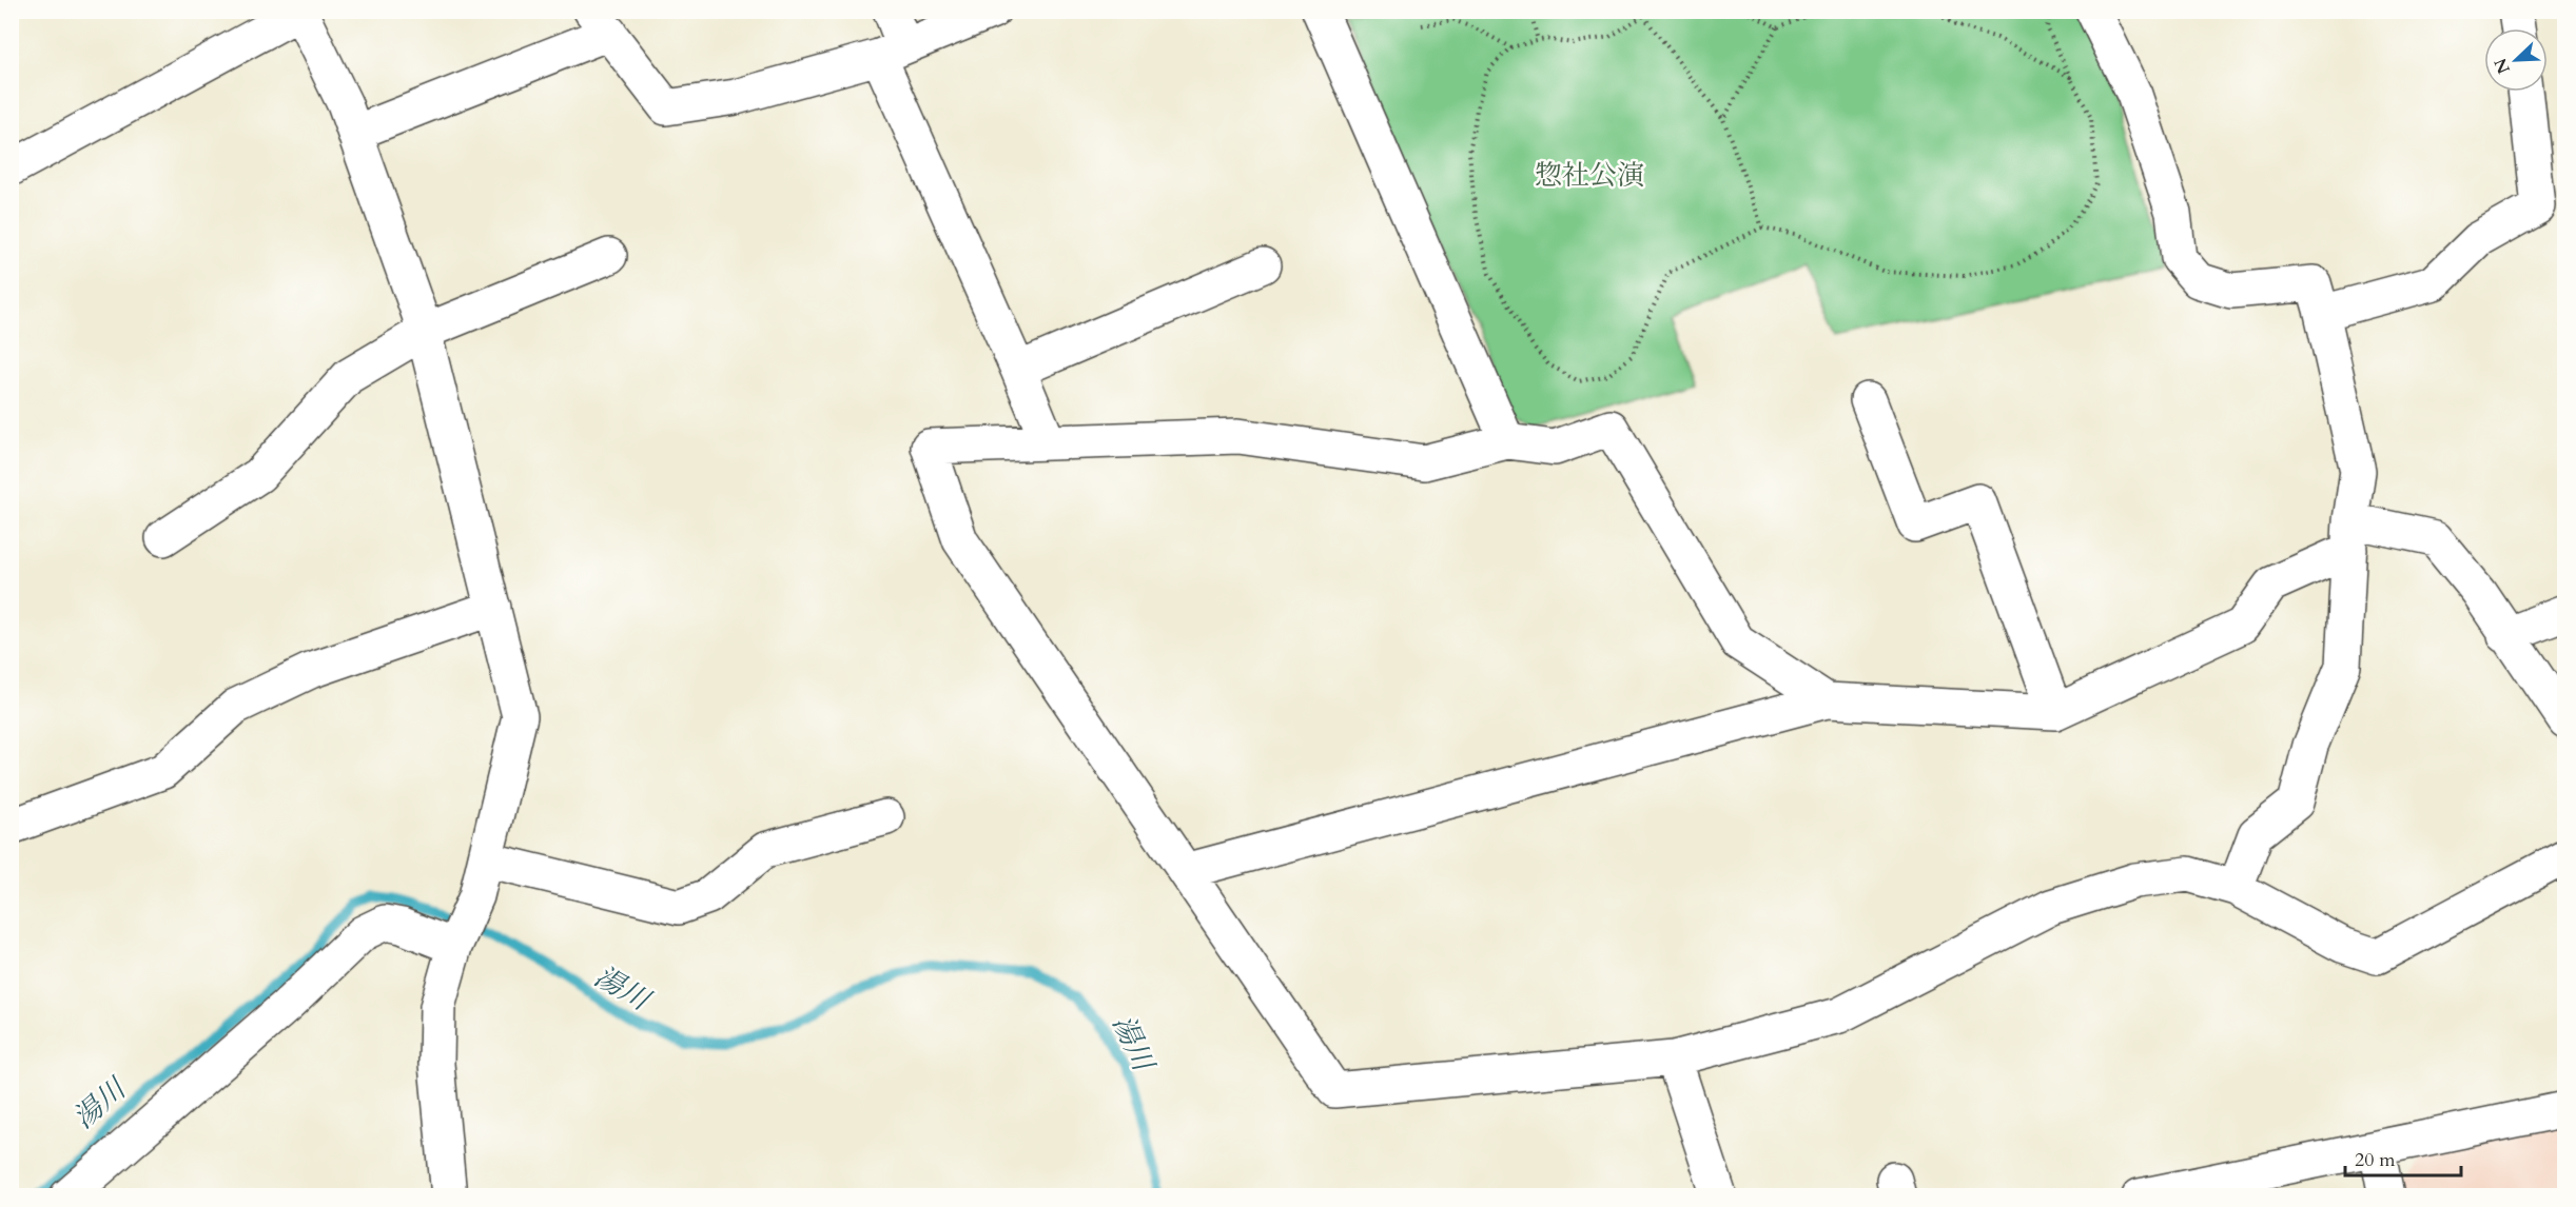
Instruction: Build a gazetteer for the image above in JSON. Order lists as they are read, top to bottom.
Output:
{
  "water": ["湯川"],
  "parks": ["惣社公演"],
  "scale_bar": "20 m",
  "north": "bottom left"
}
